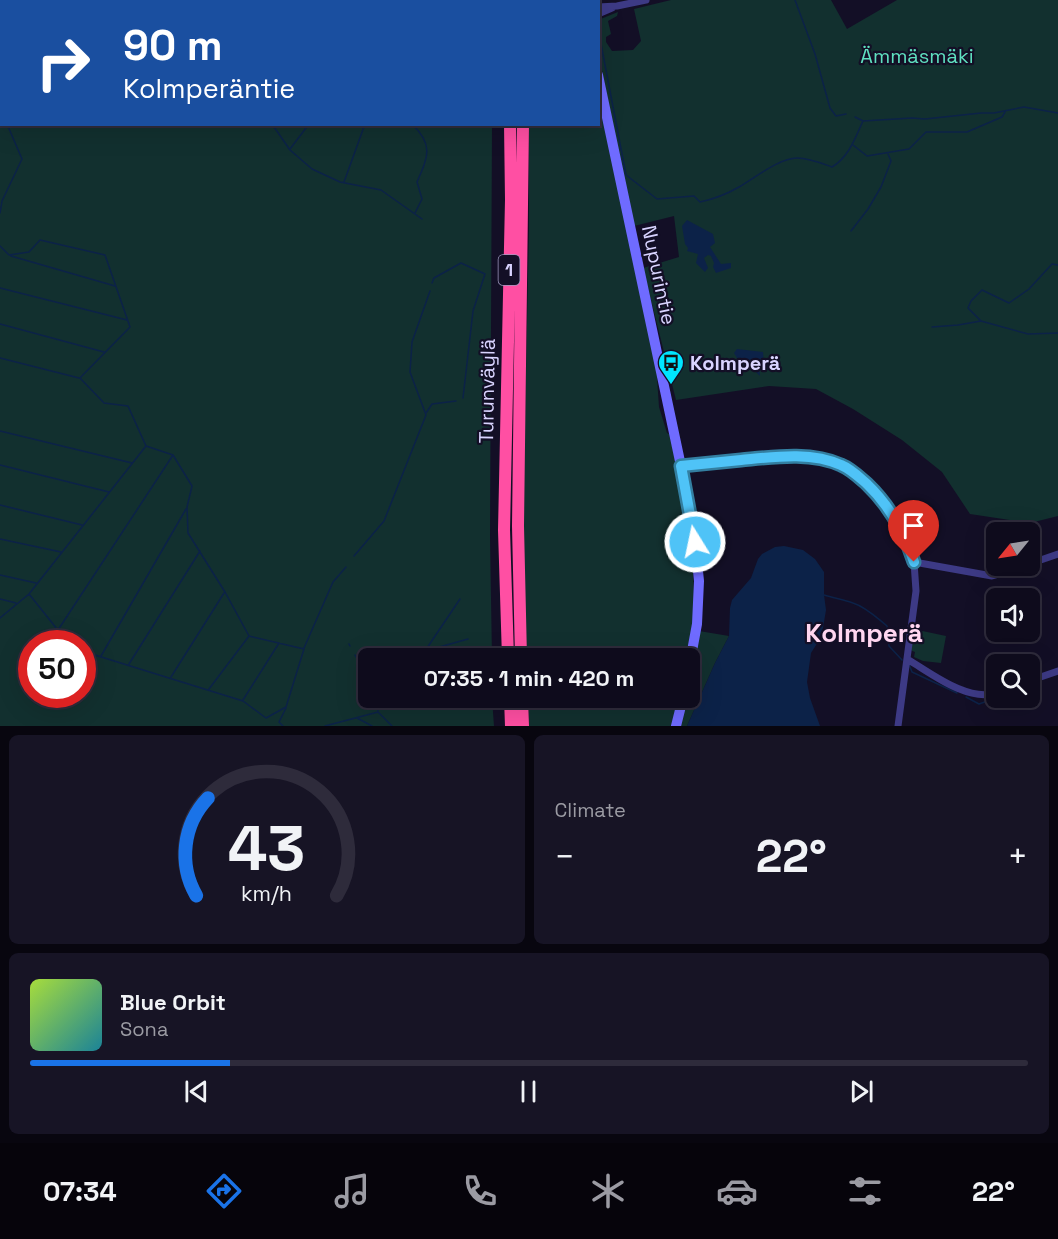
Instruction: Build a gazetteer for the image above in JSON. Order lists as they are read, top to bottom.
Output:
{
  "streets": {
    "highway": ["1", "Turunväylä"],
    "main road": ["Nupurintie"]
  },
  "districts": ["Kolmperä"],
  "parks": ["Ämmäsmäki"],
  "places": {
    "bus stop": ["Kolmperä"]
  },
  "north": "bottom left",
  "page": {
    "turn": ["90 m", "Kolmperäntie"],
    "limit": "50",
    "trip": "07:35 · 1 min · 420 m",
    "tile": "Climate",
    "heat": ["−", "22°", "+"],
    "song": ["Blue Orbit", "Sona"],
    "tabs": ["07:34", "22°"],
    "gauge": ["43", "km/h"]
  }
}
